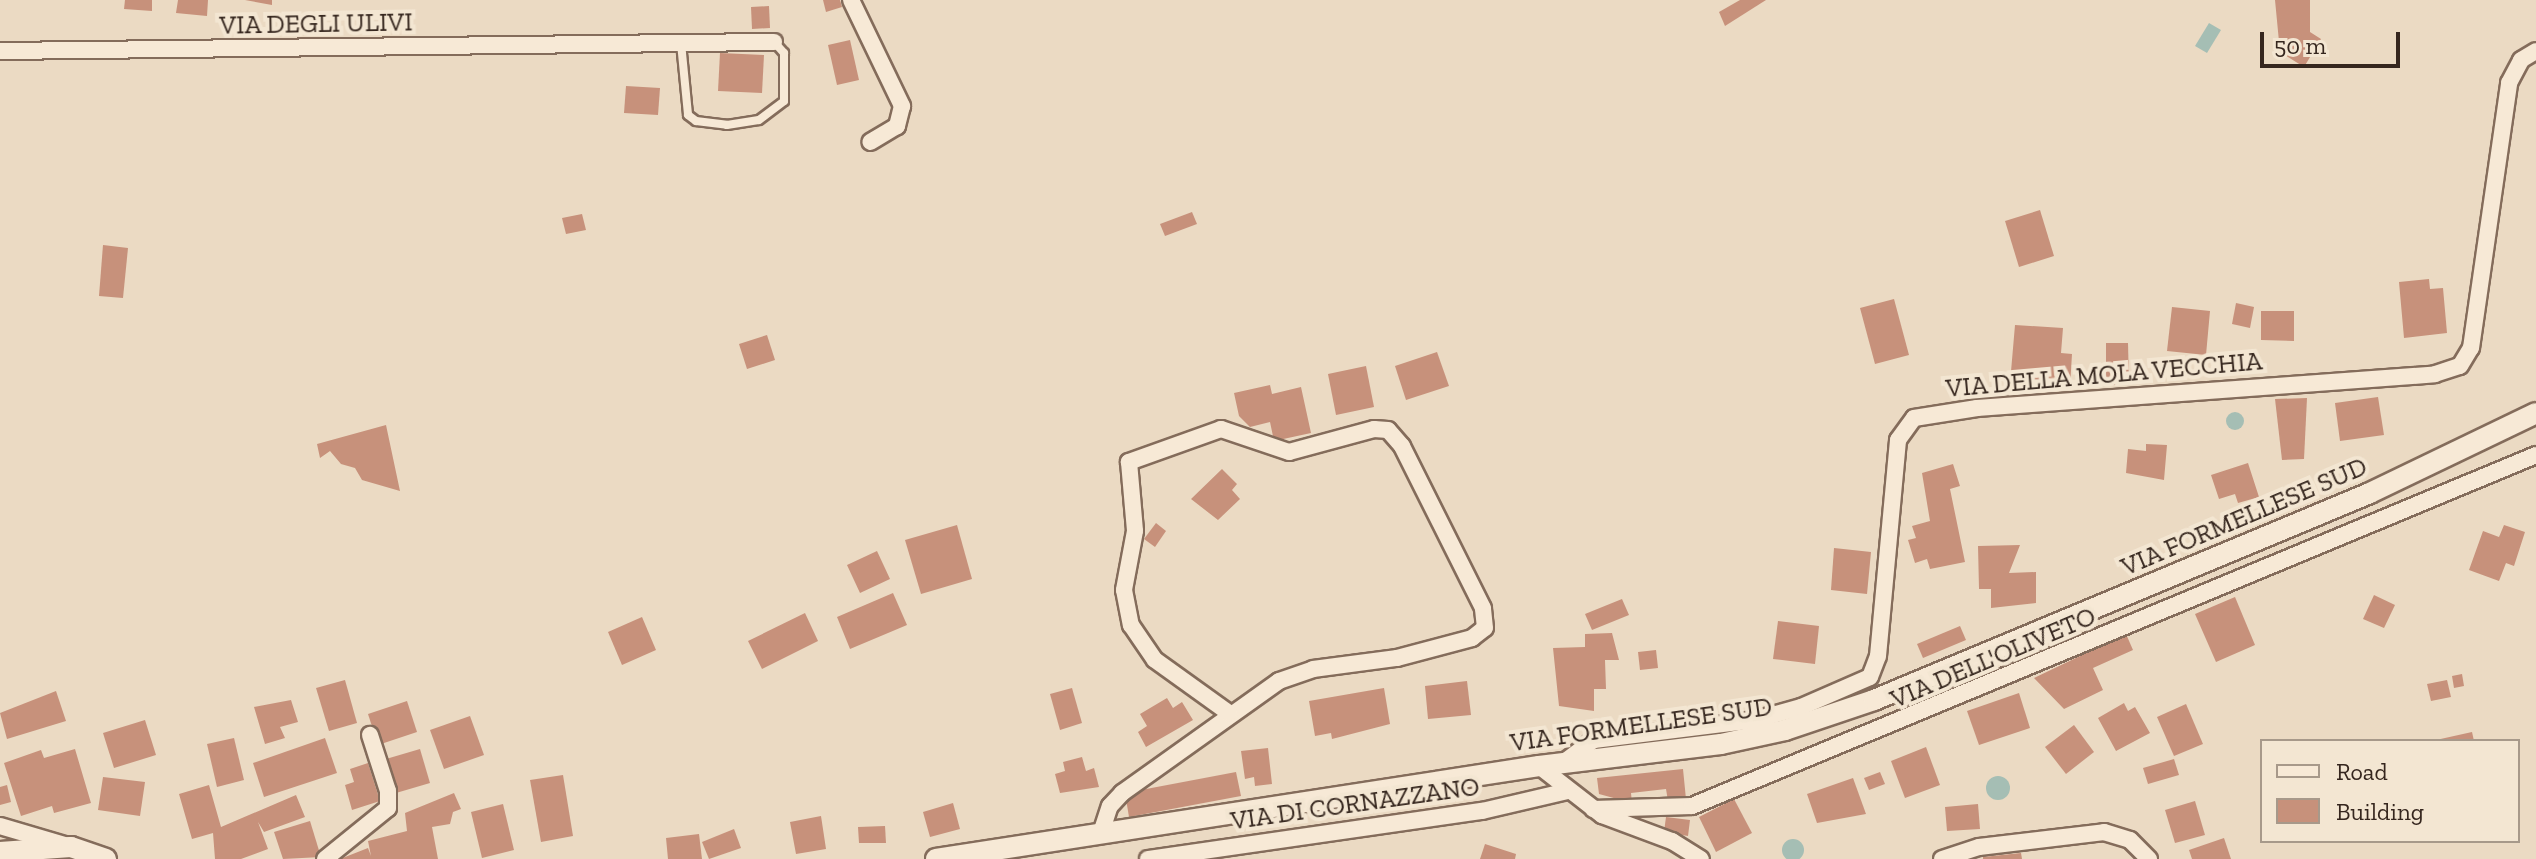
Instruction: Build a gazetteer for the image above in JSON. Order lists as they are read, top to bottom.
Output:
{
  "streets": {
    "street": [
      "VIA DEGLI ULIVI",
      "VIA DELLA MOLA VECCHIA",
      "VIA FORMELLESE SUD",
      "VIA DELL'OLIVETO",
      "VIA DI CORNAZZANO"
    ]
  },
  "crossings": [
    ["VIA DELLA MOLA VECCHIA", "VIA FORMELLESE SUD"]
  ],
  "legend": ["Road", "Building"],
  "scale_bar": "50 m"
}
